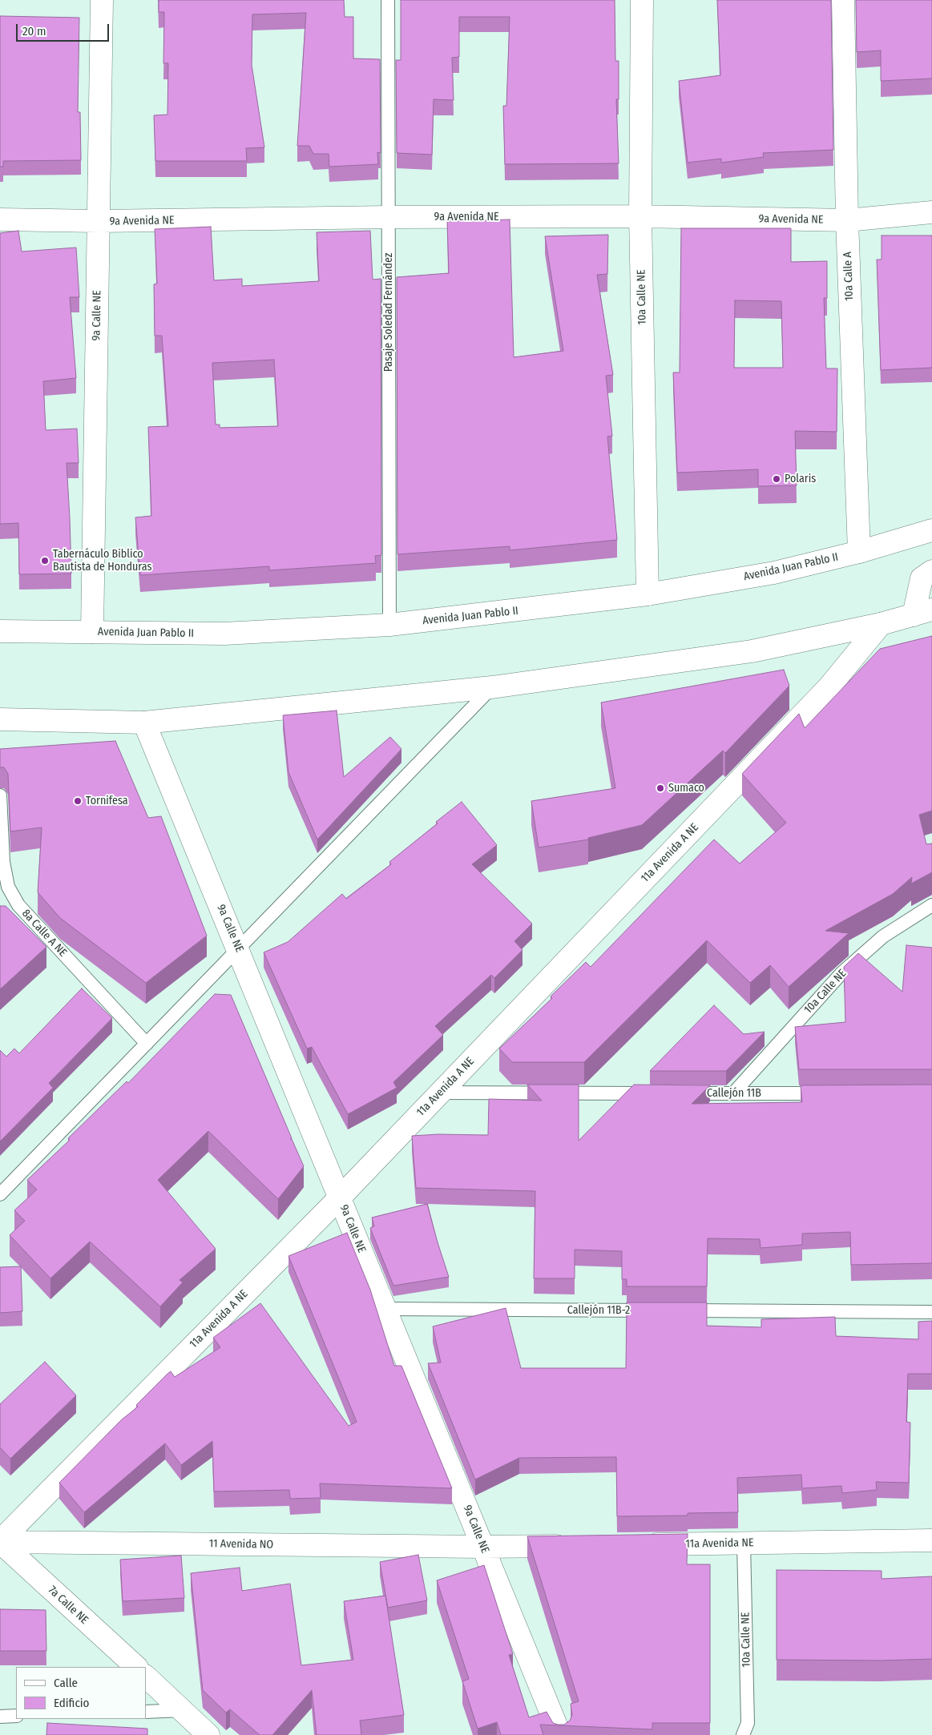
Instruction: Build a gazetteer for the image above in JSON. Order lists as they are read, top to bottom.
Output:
{
  "streets": {
    "main road": [
      "9a Avenida NE",
      "10a Calle A",
      "10a Calle NE",
      "9a Calle NE",
      "Avenida Juan Pablo II",
      "11a Avenida A NE",
      "11a Avenida NE",
      "11 Avenida NO",
      "7a Calle NE"
    ],
    "lane": [
      "Pasaje Soledad Fernández",
      "8a Calle A NE",
      "Callejón 11B",
      "Callejón 11B-2"
    ]
  },
  "crossings": [
    ["9a Avenida NE", "10a Calle A"],
    ["9a Avenida NE", "10a Calle NE"],
    ["9a Avenida NE", "Pasaje Soledad Fernández"],
    ["9a Avenida NE", "9a Calle NE"],
    ["10a Calle A", "Avenida Juan Pablo II"],
    ["10a Calle NE", "Avenida Juan Pablo II"],
    ["10a Calle NE", "Callejón 11B"],
    ["10a Calle NE", "11a Avenida NE"],
    ["Pasaje Soledad Fernández", "Avenida Juan Pablo II"],
    ["9a Calle NE", "Avenida Juan Pablo II"],
    ["9a Calle NE", "11a Avenida A NE"],
    ["9a Calle NE", "Callejón 11B-2"],
    ["9a Calle NE", "11 Avenida NO"],
    ["11a Avenida A NE", "11 Avenida NO"],
    ["11a Avenida A NE", "7a Calle NE"],
    ["11 Avenida NO", "7a Calle NE"]
  ],
  "places": [
    "Polaris",
    "Tabernáculo Biblico Bautista de Honduras",
    "Sumaco",
    "Tornifesa"
  ],
  "legend": ["Calle", "Edificio"],
  "scale_bar": "20 m"
}
